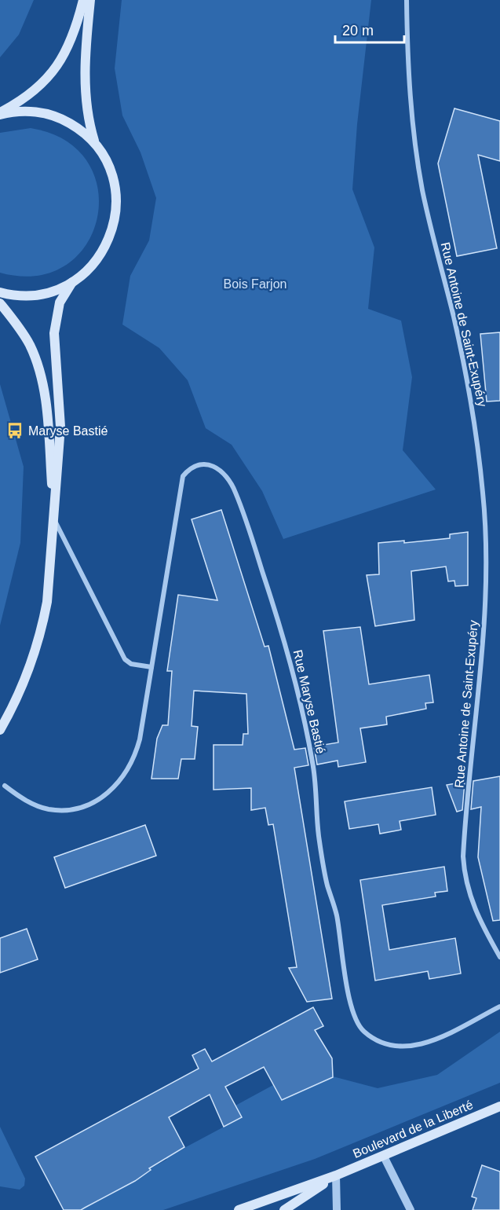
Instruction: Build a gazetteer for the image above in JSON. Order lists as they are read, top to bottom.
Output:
{
  "streets": {
    "main road": ["Boulevard de la Liberté"],
    "street": ["Rue Antoine de Saint-Exupéry", "Rue Maryse Bastié"]
  },
  "parks": ["Bois Farjon"],
  "places": {
    "bus stop": ["Maryse Bastié"]
  },
  "scale_bar": "20 m"
}
